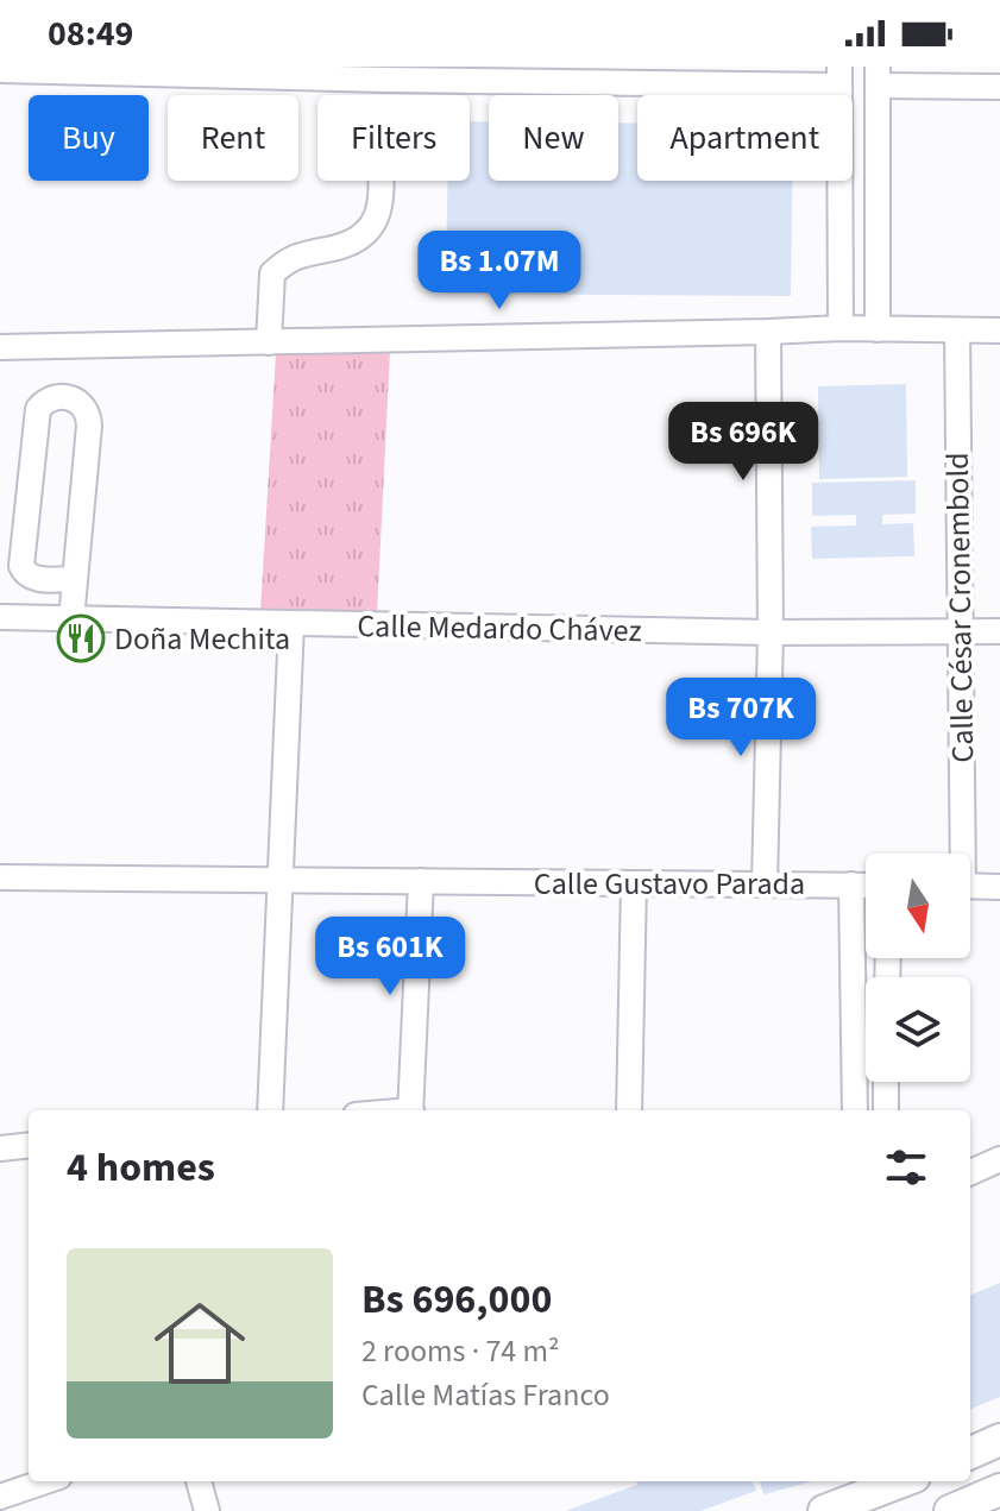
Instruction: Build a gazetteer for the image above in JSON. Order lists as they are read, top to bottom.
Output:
{
  "streets": {
    "street": ["Calle César Cronembold", "Calle Medardo Chávez", "Calle Gustavo Parada"]
  },
  "crossings": [
    ["Calle César Cronembold", "Calle Medardo Chávez"]
  ],
  "places": {
    "restaurant": ["Doña Mechita"]
  },
  "north": "bottom",
  "page": {
    "status": "08:49",
    "chip": [
      "Buy",
      "Rent",
      "Filters",
      "New",
      "Apartment"
    ],
    "price": [
      "Bs 1.07M",
      "Bs 696K",
      "Bs 707K",
      "Bs 601K"
    ],
    "heading": "4 homes",
    "list": [
      {
        "name": "Bs 696,000",
        "note": "2 rooms · 74 m² · Calle Matías Franco"
      }
    ]
  }
}
